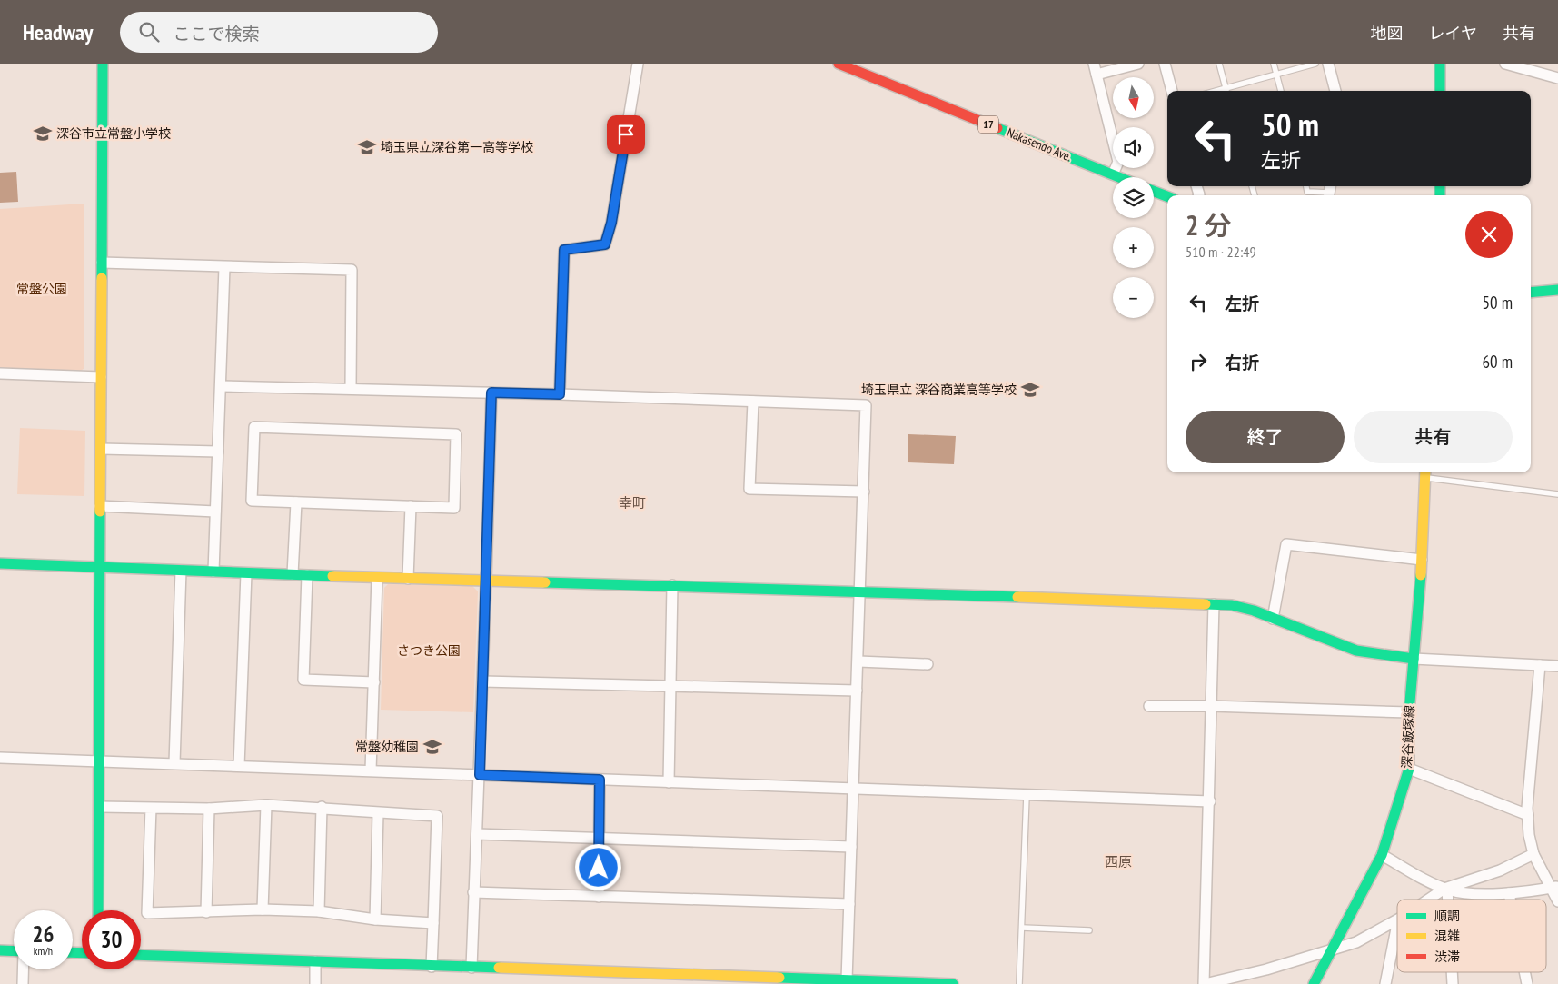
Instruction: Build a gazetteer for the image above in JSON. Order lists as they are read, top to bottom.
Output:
{
  "streets": {
    "main road": ["17", "Nakasendo Ave.", "深谷飯塚線"]
  },
  "districts": ["幸町", "西原"],
  "parks": ["常盤公園", "さつき公園"],
  "places": {
    "school or university": [
      "深谷市立常盤小学校",
      "埼玉県立深谷第一高等学校",
      "埼玉県立 深谷商業高等学校",
      "常盤幼稚園"
    ]
  },
  "legend": ["順調", "混雑", "渋滞"],
  "north": "bottom",
  "page": {
    "header": "Headway",
    "search": "ここで検索",
    "nav": ["地図", "レイヤ", "共有"],
    "map_buttons": ["+", "−"],
    "turn": ["50 m", "左折"],
    "heading": ["2 分", "510 m · 22:49"],
    "list": [
      {
        "name": "左折",
        "value": "50 m"
      },
      {
        "name": "右折",
        "value": "60 m"
      }
    ],
    "buttons": ["終了", "共有"],
    "speed": "26 km/h",
    "limit": "30"
  }
}
